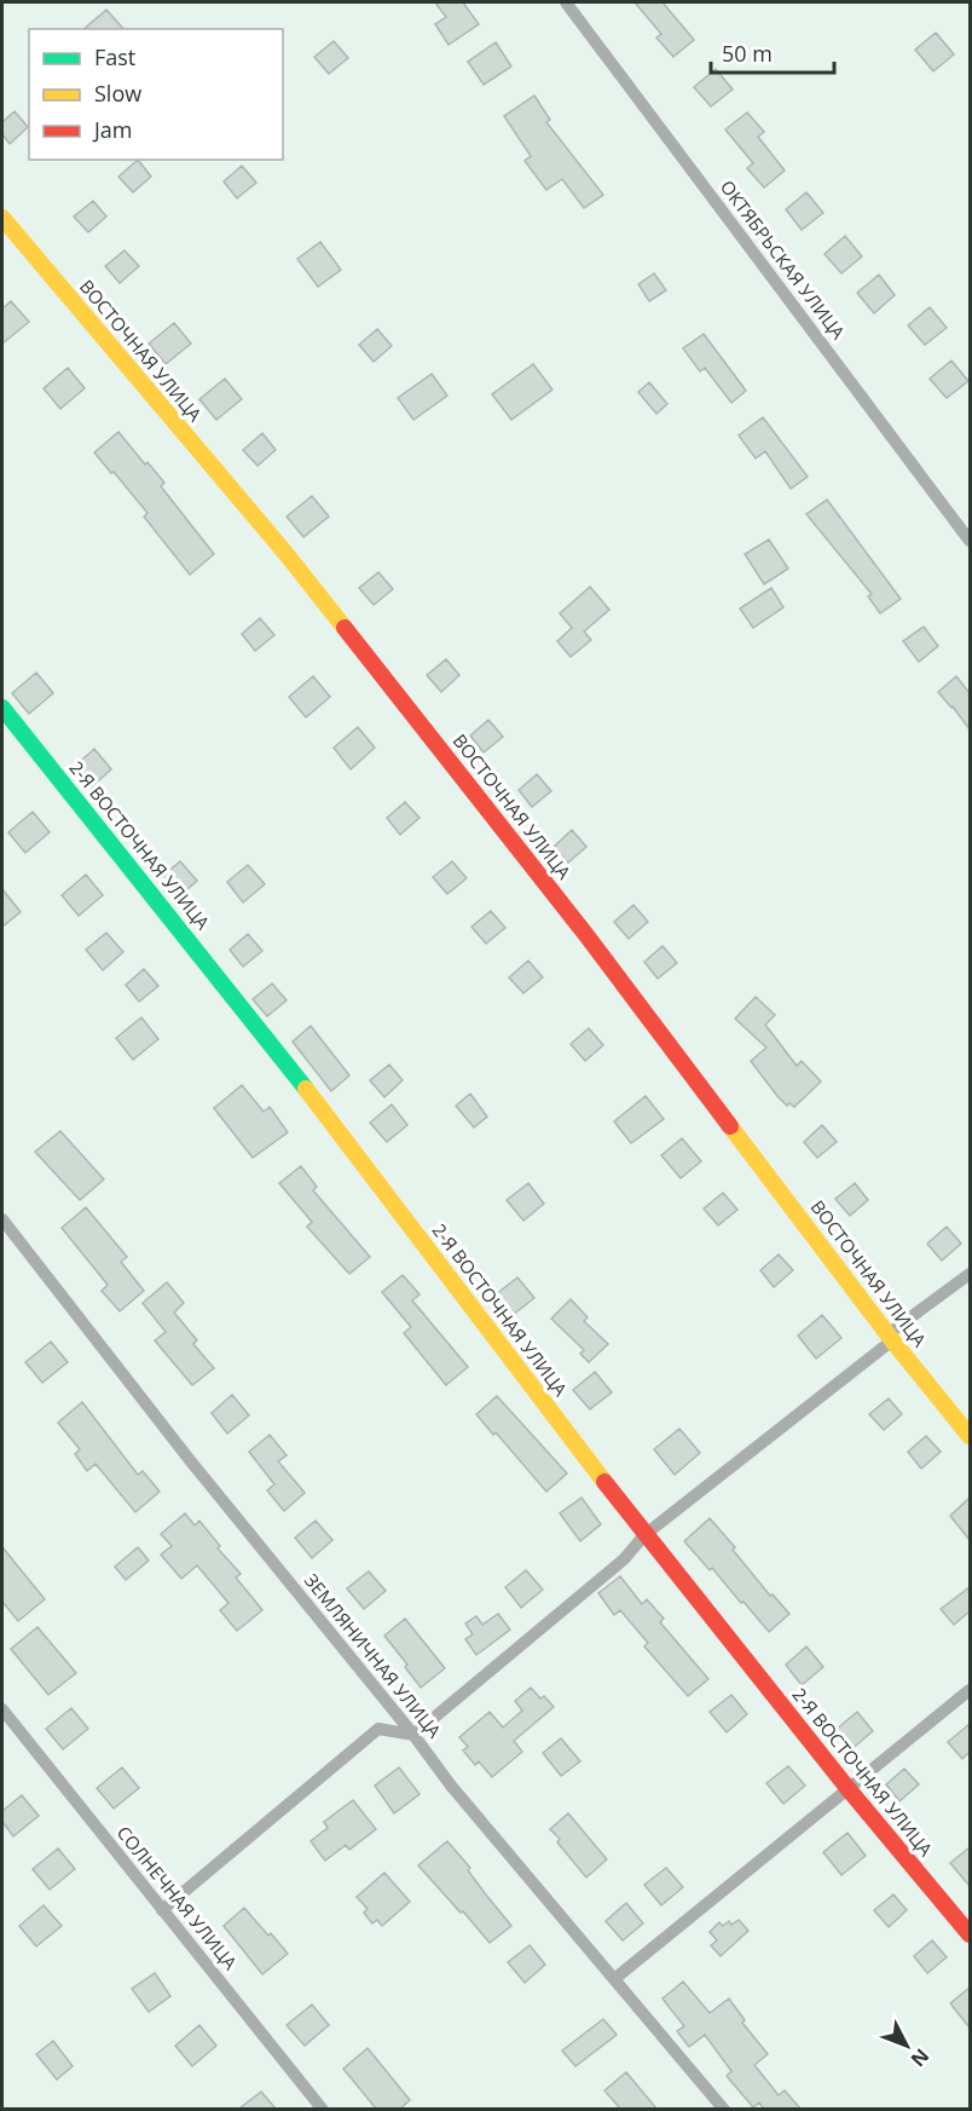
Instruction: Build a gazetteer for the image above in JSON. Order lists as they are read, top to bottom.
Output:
{
  "streets": {
    "street": [
      "ОКТЯБРЬСКАЯ УЛИЦА",
      "ВОСТОЧНАЯ УЛИЦА",
      "2-Я ВОСТОЧНАЯ УЛИЦА",
      "ЗЕМЛЯНИЧНАЯ УЛИЦА",
      "СОЛНЕЧНАЯ УЛИЦА"
    ]
  },
  "legend": ["Fast", "Slow", "Jam"],
  "scale_bar": "50 m",
  "north": "bottom right"
}
